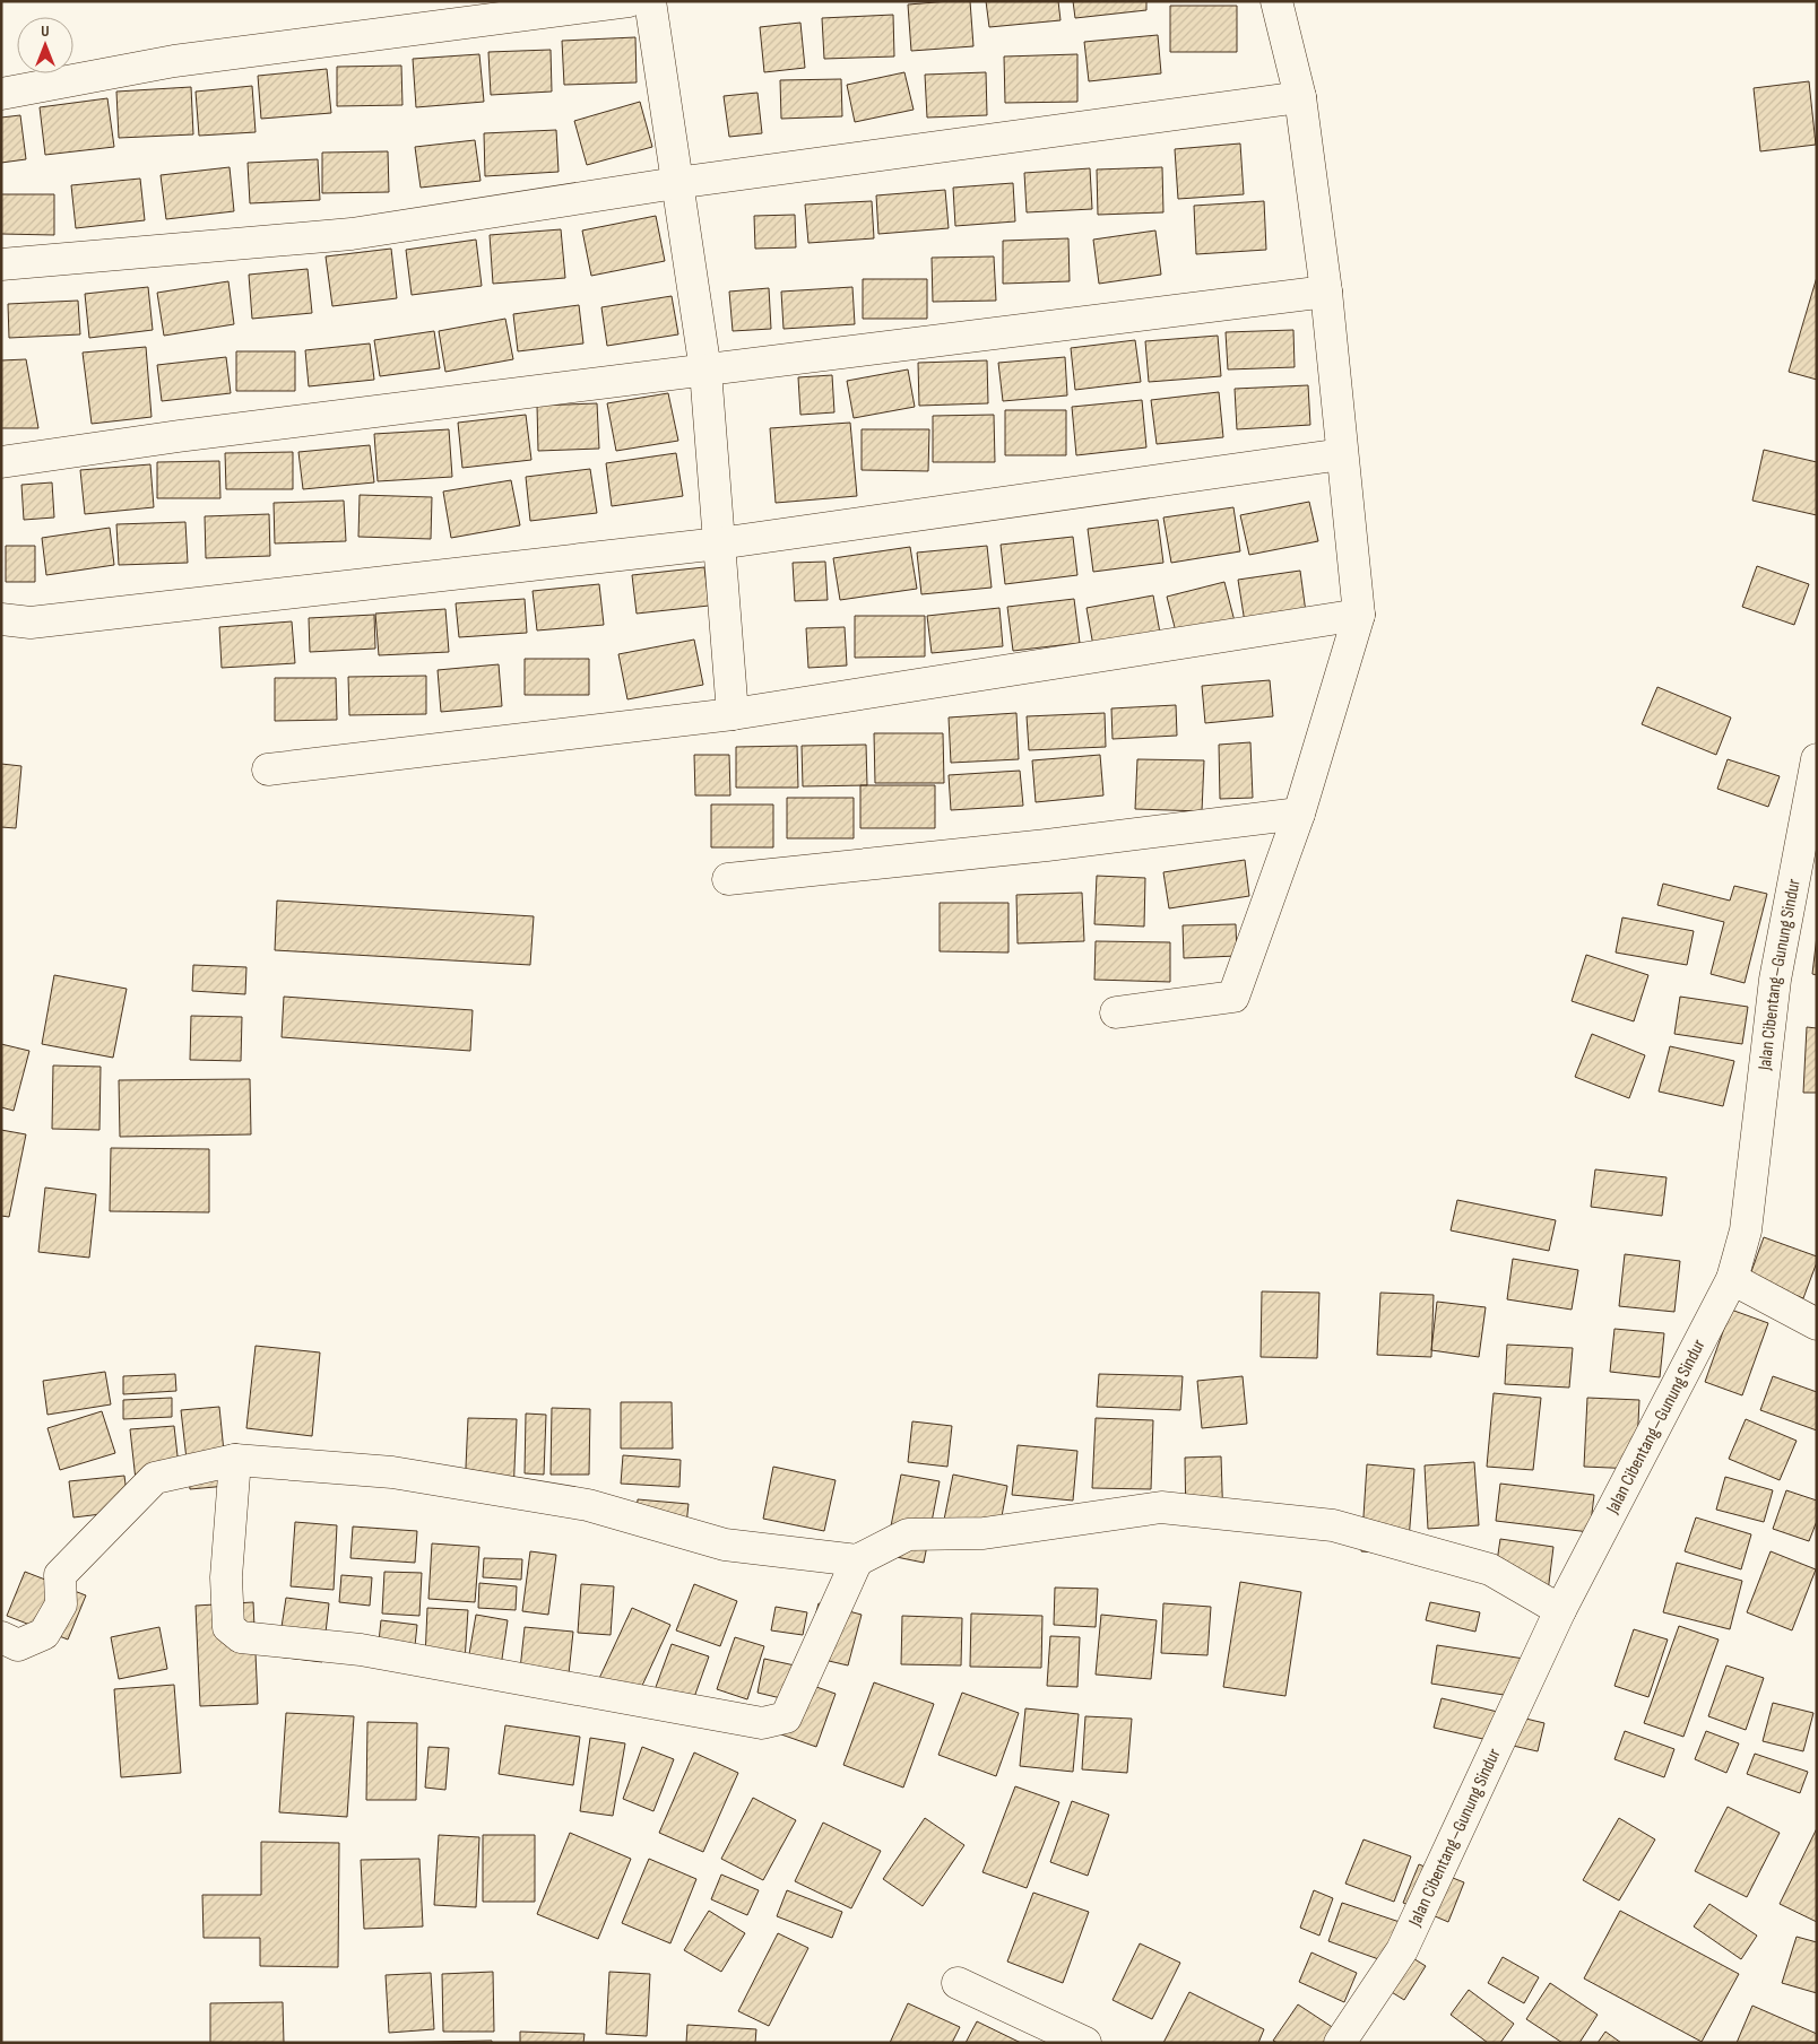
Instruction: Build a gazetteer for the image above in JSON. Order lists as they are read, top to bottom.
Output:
{
  "streets": {
    "street": ["Jalan Cibentang–Gunung Sindur"]
  },
  "north": "top"
}
